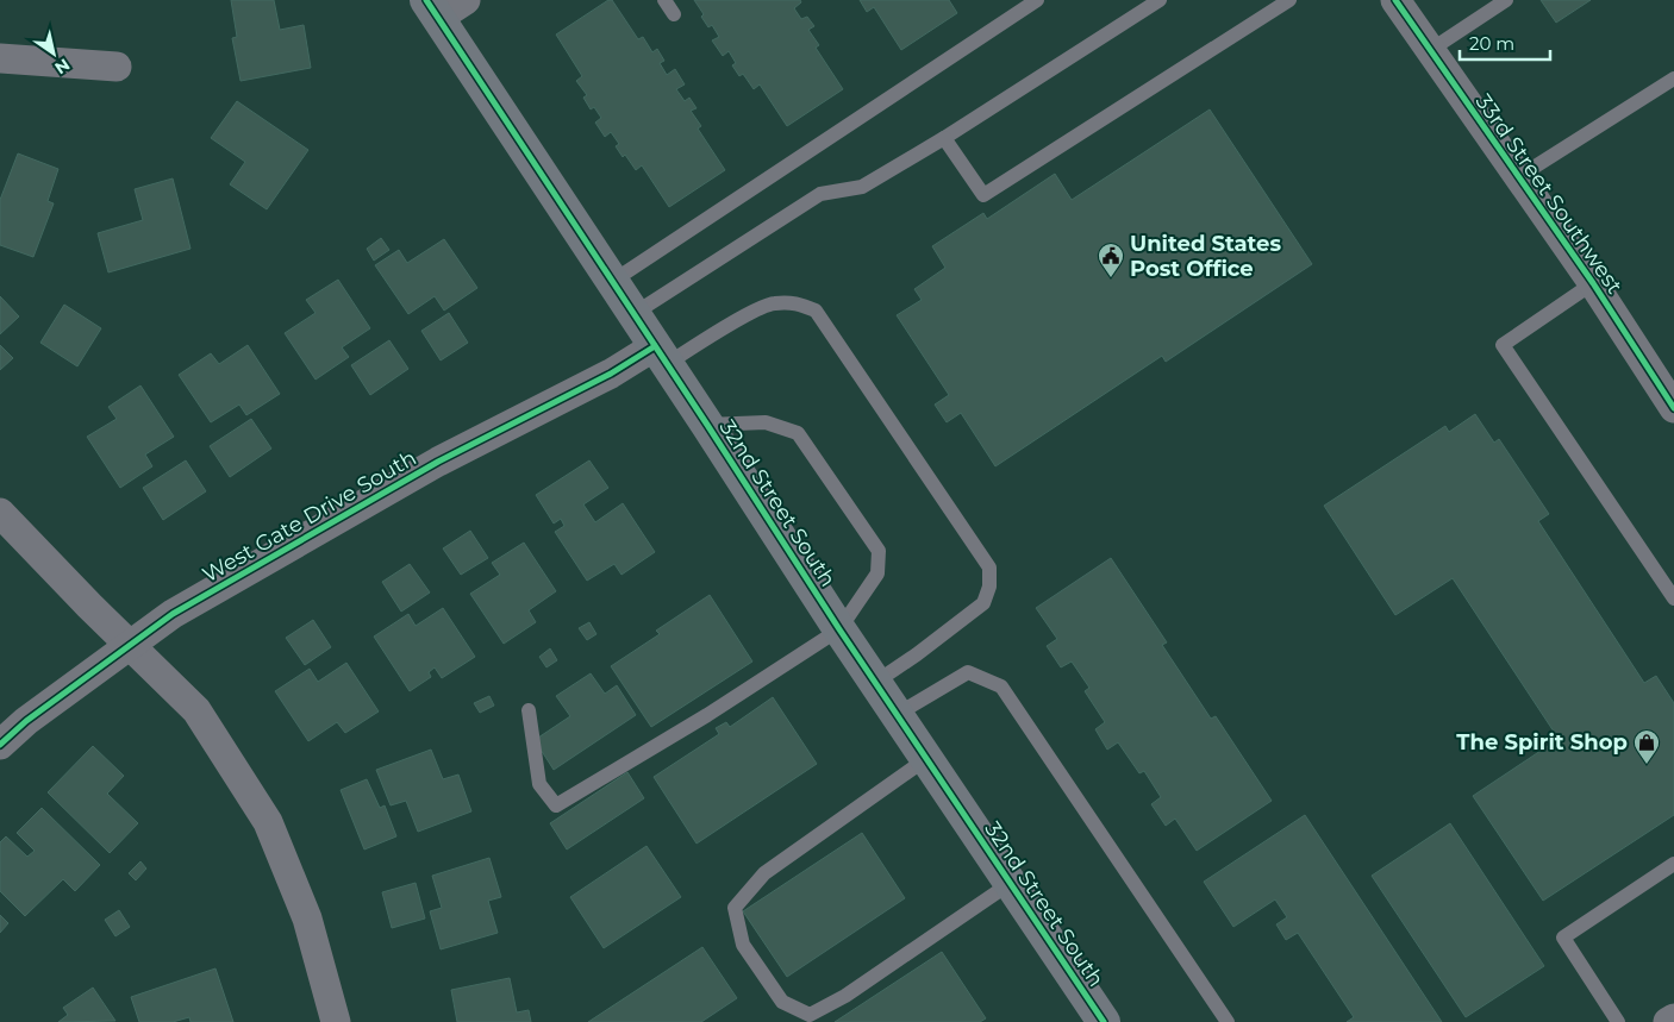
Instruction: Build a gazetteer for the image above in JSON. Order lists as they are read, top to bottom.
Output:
{
  "streets": {
    "street": ["33rd Street Southwest", "32nd Street South", "West Gate Drive South"]
  },
  "crossings": [
    ["32nd Street South", "West Gate Drive South"]
  ],
  "places": {
    "public building": ["United States Post Office"],
    "shop": ["The Spirit Shop"]
  },
  "scale_bar": "20 m",
  "north": "bottom right"
}
